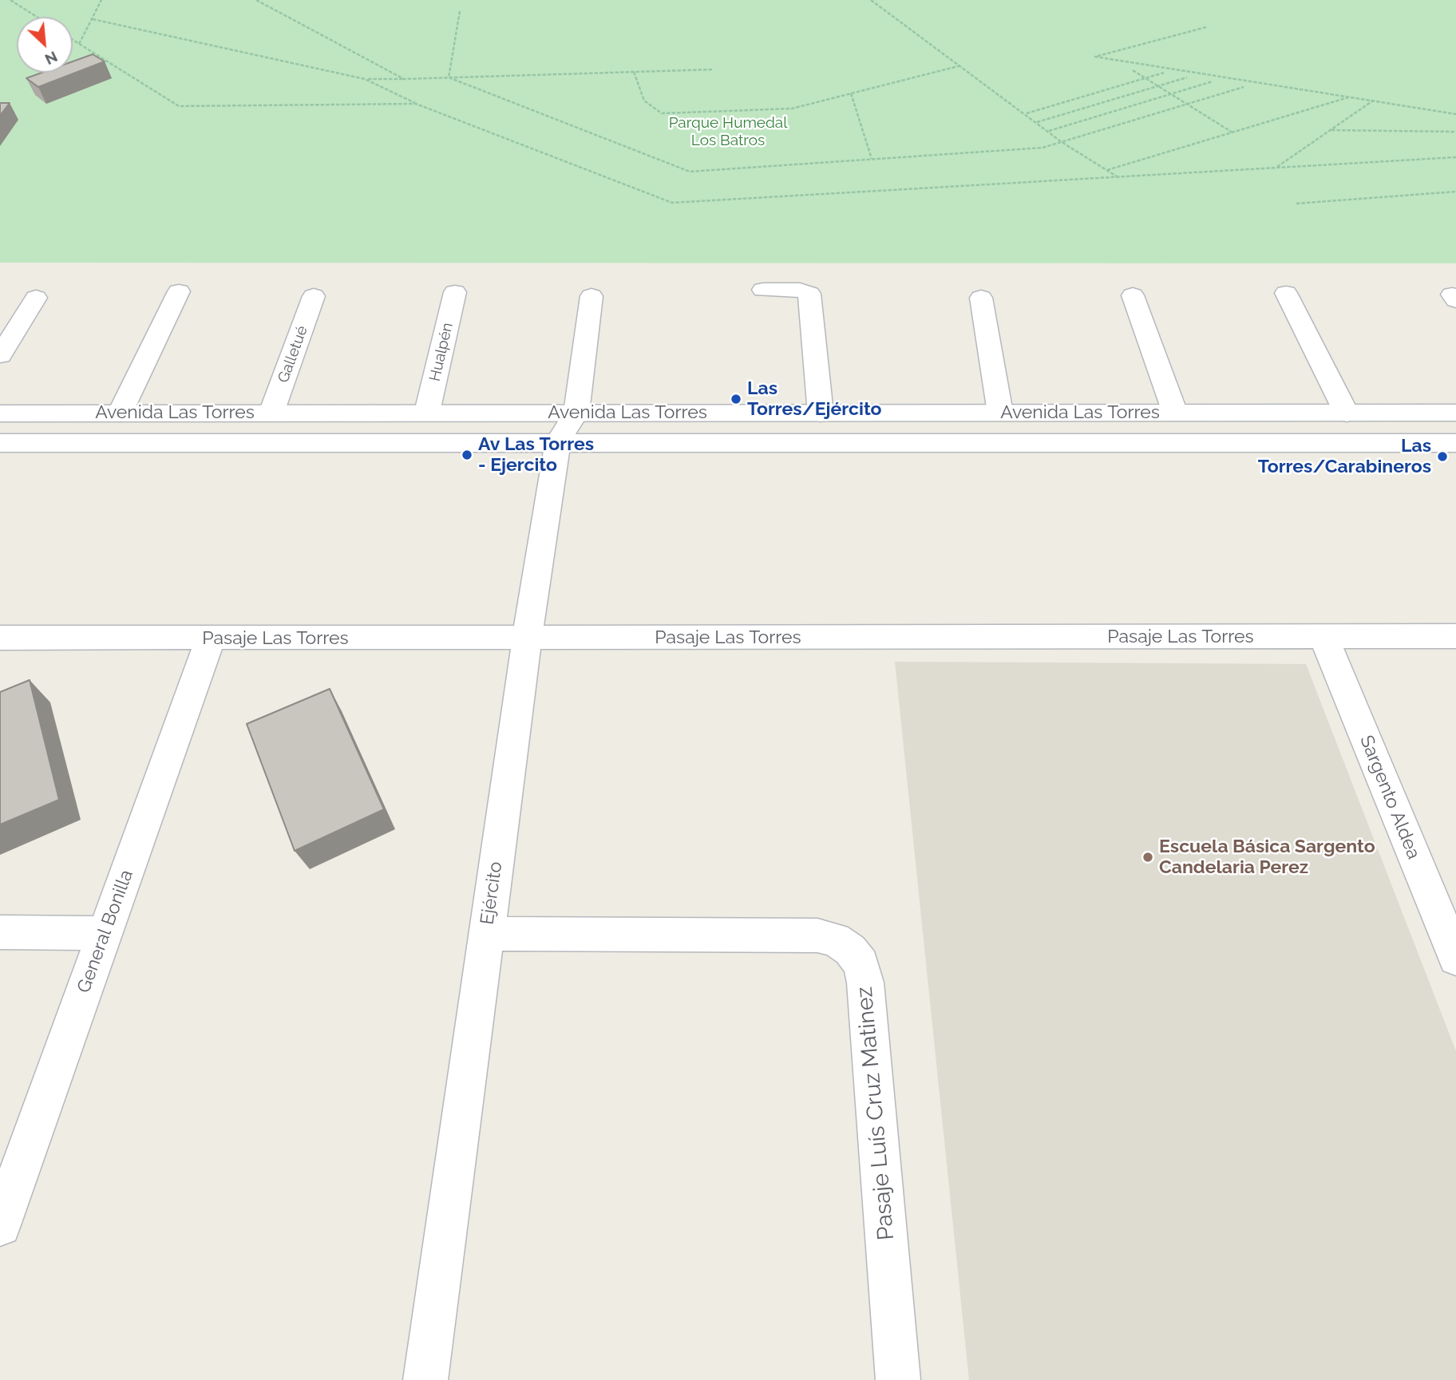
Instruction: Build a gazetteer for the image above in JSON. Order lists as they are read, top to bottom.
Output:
{
  "streets": {
    "street": [
      "Hualpén",
      "Galletué",
      "Avenida Las Torres",
      "Pasaje Las Torres",
      "Sargento Aldea",
      "Ejército",
      "General Bonilla",
      "Pasaje Luís Cruz Matinez"
    ]
  },
  "crossings": [
    ["Hualpén", "Avenida Las Torres"],
    ["Galletué", "Avenida Las Torres"],
    ["Avenida Las Torres", "Ejército"],
    ["Pasaje Las Torres", "Sargento Aldea"],
    ["Pasaje Las Torres", "Ejército"],
    ["Pasaje Las Torres", "General Bonilla"],
    ["Ejército", "Pasaje Luís Cruz Matinez"]
  ],
  "parks": ["Parque Humedal Los Batros"],
  "places": [
    "Las Torres/Ejército",
    "Av Las Torres - Ejercito",
    "Las Torres/Carabineros",
    "Escuela Básica Sargento Candelaria Perez"
  ],
  "north": "bottom right"
}
